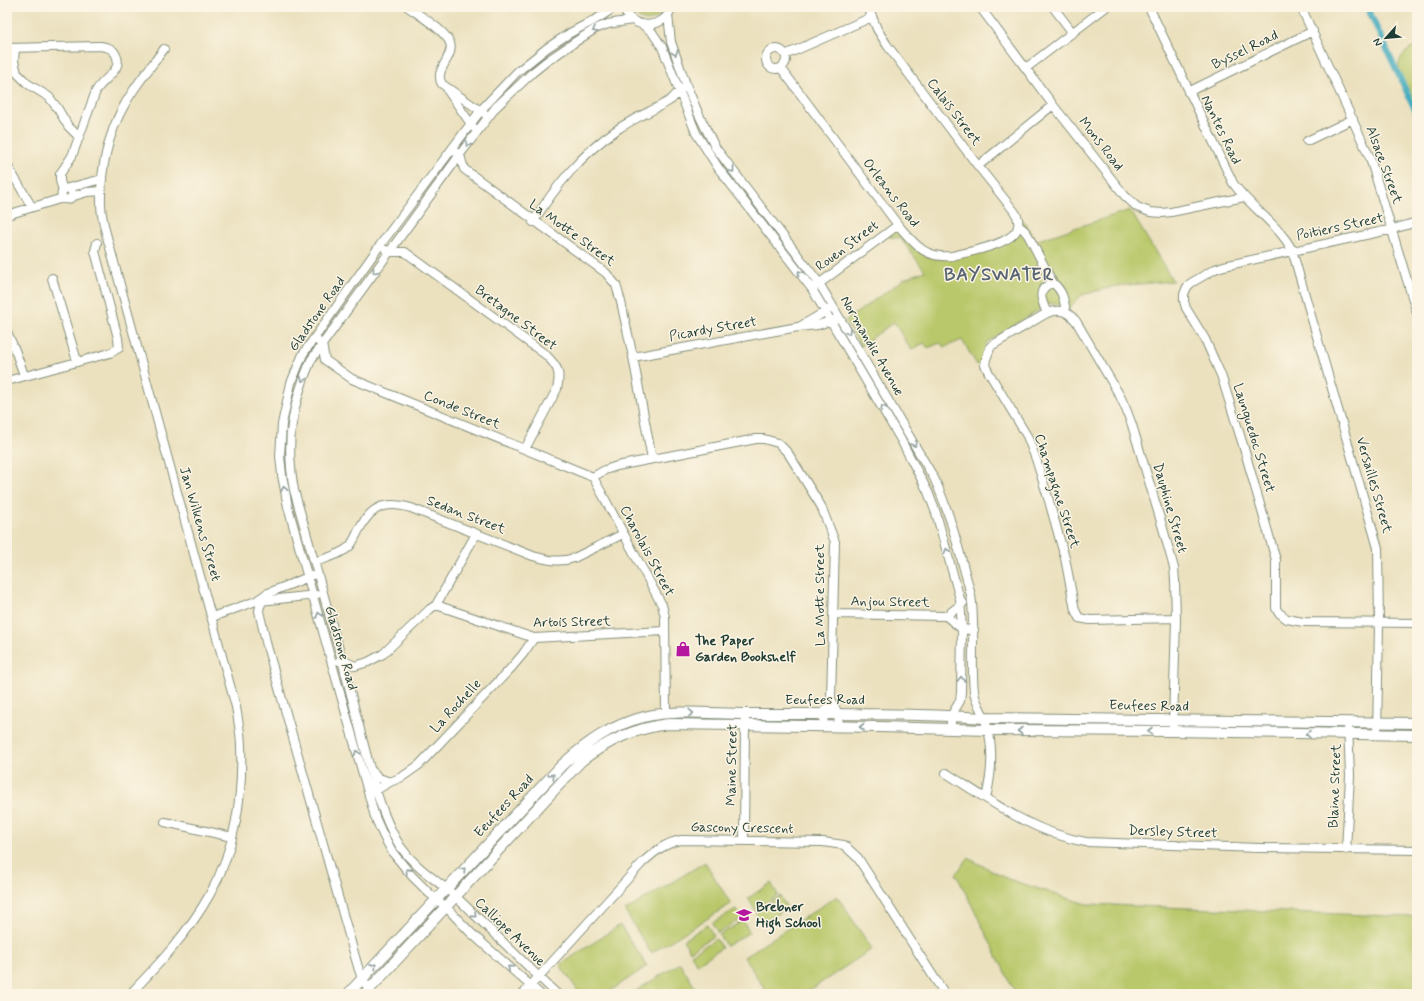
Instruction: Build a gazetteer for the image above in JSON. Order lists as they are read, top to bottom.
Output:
{
  "streets": {
    "main road": ["Eeufees Road"],
    "street": [
      "Byssel Road",
      "Calais Street",
      "Nantes Road",
      "Mons Road",
      "Alsace Street",
      "Orleans Road",
      "Poitiers Street",
      "La Motte Street",
      "Rouen Street",
      "Gladstone Road",
      "Bretagne Street",
      "Picardy Street",
      "Normandie Avenue",
      "Conde Street",
      "Launguedoc Street",
      "Versailles Street",
      "Champagne Street",
      "Dauphine Street",
      "Sedan Street",
      "Jan Wilkens Street",
      "Charolais Street",
      "Anjou Street",
      "Artois Street",
      "La Rochelle",
      "Maine Street",
      "Blaine Street",
      "Gascony Crescent",
      "Dersley Street",
      "Calliope Avenue"
    ]
  },
  "crossings": [
    ["Byssel Road", "Nantes Road"],
    ["Byssel Road", "Alsace Street"],
    ["Calais Street", "Orleans Road"],
    ["Nantes Road", "Mons Road"],
    ["Nantes Road", "Poitiers Street"],
    ["Nantes Road", "Launguedoc Street"],
    ["Nantes Road", "Versailles Street"],
    ["Alsace Street", "Poitiers Street"],
    ["Orleans Road", "Rouen Street"],
    ["Poitiers Street", "Launguedoc Street"],
    ["Poitiers Street", "Versailles Street"],
    ["La Motte Street", "Picardy Street"],
    ["La Motte Street", "Conde Street"],
    ["La Motte Street", "Charolais Street"],
    ["La Motte Street", "Anjou Street"],
    ["La Motte Street", "Eeufees Road"],
    ["Rouen Street", "Normandie Avenue"],
    ["Gladstone Road", "Normandie Avenue"],
    ["Gladstone Road", "Sedan Street"],
    ["Gladstone Road", "Eeufees Road"],
    ["Gladstone Road", "La Rochelle"],
    ["Gladstone Road", "Calliope Avenue"],
    ["Bretagne Street", "Conde Street"],
    ["Picardy Street", "Normandie Avenue"],
    ["Normandie Avenue", "Anjou Street"],
    ["Normandie Avenue", "Eeufees Road"],
    ["Normandie Avenue", "Dersley Street"],
    ["Conde Street", "Charolais Street"],
    ["Launguedoc Street", "Versailles Street"],
    ["Versailles Street", "Eeufees Road"],
    ["Champagne Street", "Dauphine Street"],
    ["Dauphine Street", "Eeufees Road"],
    ["Sedan Street", "Charolais Street"],
    ["Charolais Street", "Artois Street"],
    ["Charolais Street", "Eeufees Road"],
    ["Artois Street", "La Rochelle"],
    ["Eeufees Road", "Maine Street"],
    ["Eeufees Road", "Blaine Street"],
    ["Eeufees Road", "Calliope Avenue"],
    ["Maine Street", "Gascony Crescent"],
    ["Blaine Street", "Dersley Street"],
    ["Gascony Crescent", "Calliope Avenue"]
  ],
  "districts": ["BAYSWATER"],
  "places": {
    "shop": ["The Paper Garden Bookshelf"],
    "school or university": ["Brebner High School"]
  },
  "north": "bottom left"
}
